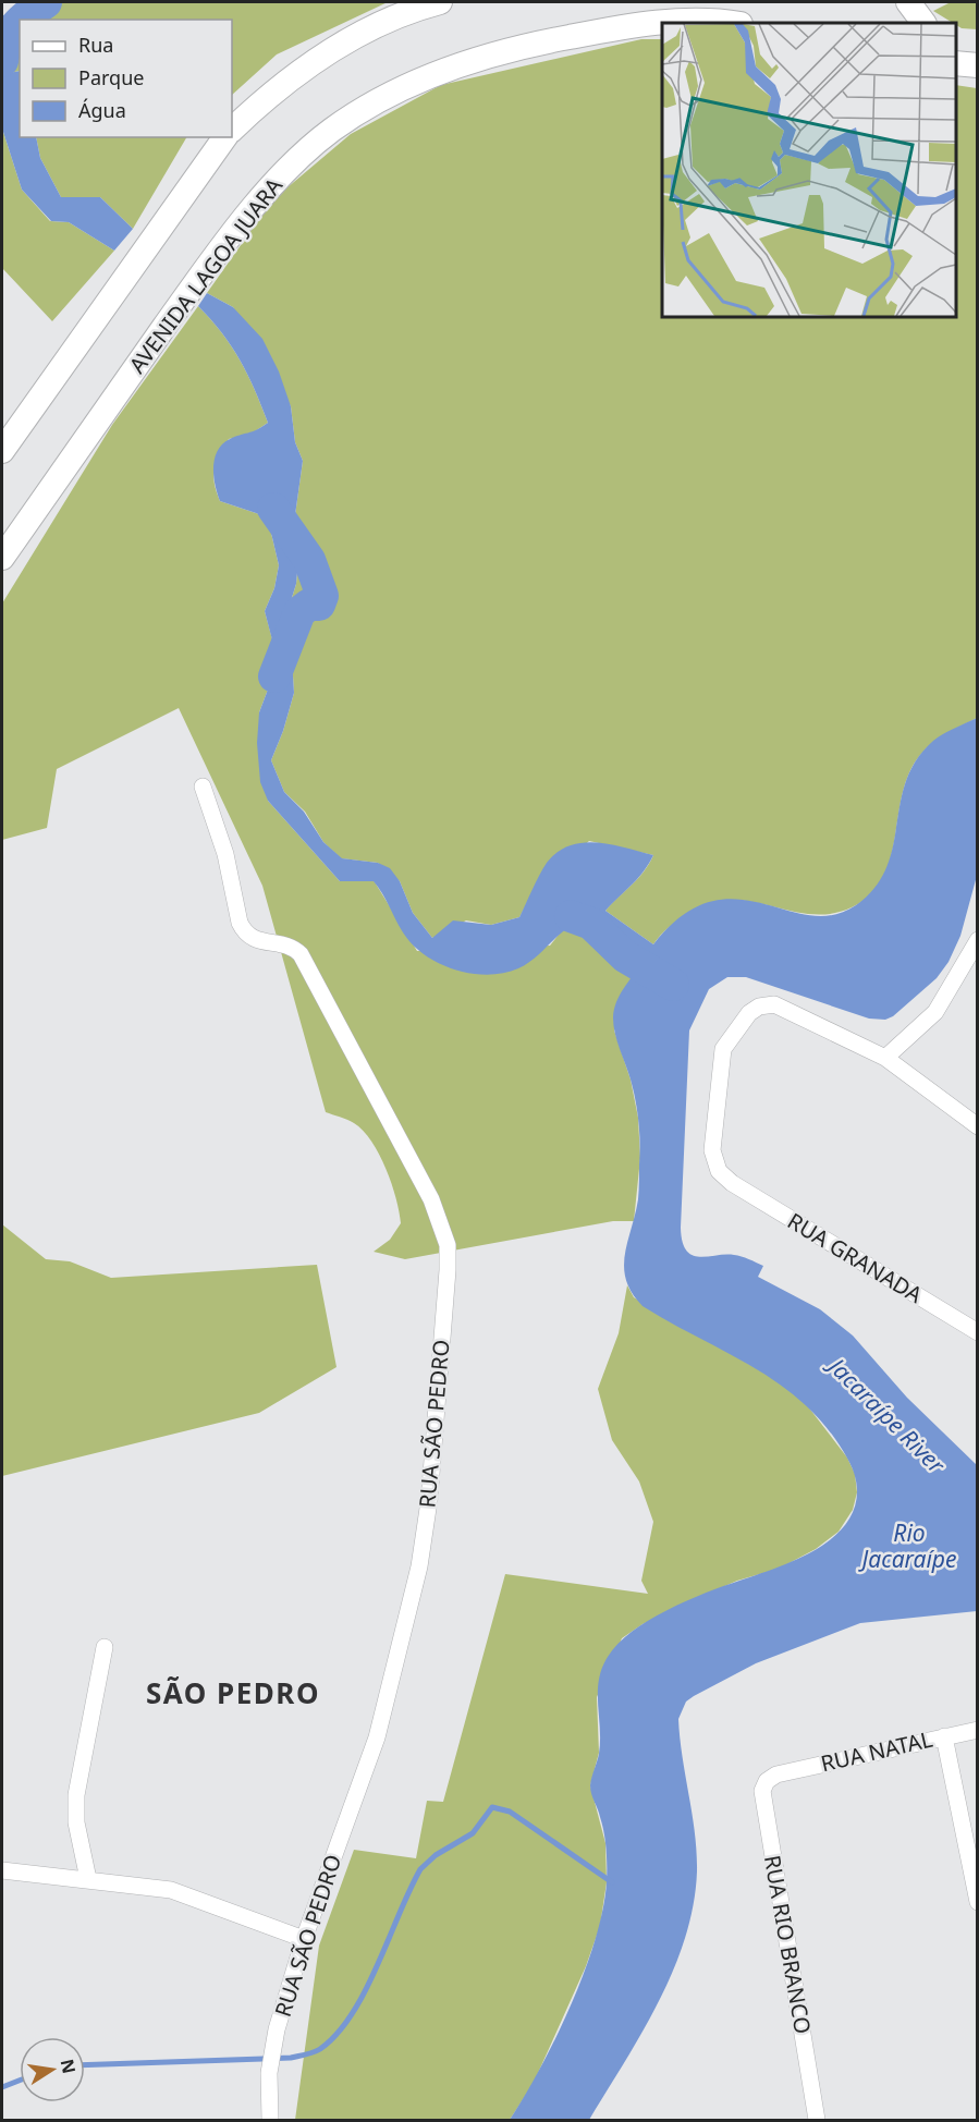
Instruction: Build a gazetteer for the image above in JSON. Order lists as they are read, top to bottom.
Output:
{
  "streets": {
    "main road": ["AVENIDA LAGOA JUARA"],
    "street": [
      "RUA GRANADA",
      "RUA SÃO PEDRO",
      "RUA NATAL",
      "RUA RIO BRANCO"
    ]
  },
  "crossings": [
    ["RUA NATAL", "RUA RIO BRANCO"]
  ],
  "districts": ["SÃO PEDRO"],
  "water": ["Jacaraípe River", "Rio Jacaraípe"],
  "legend": ["Rua", "Parque", "Água"],
  "north": "right"
}
